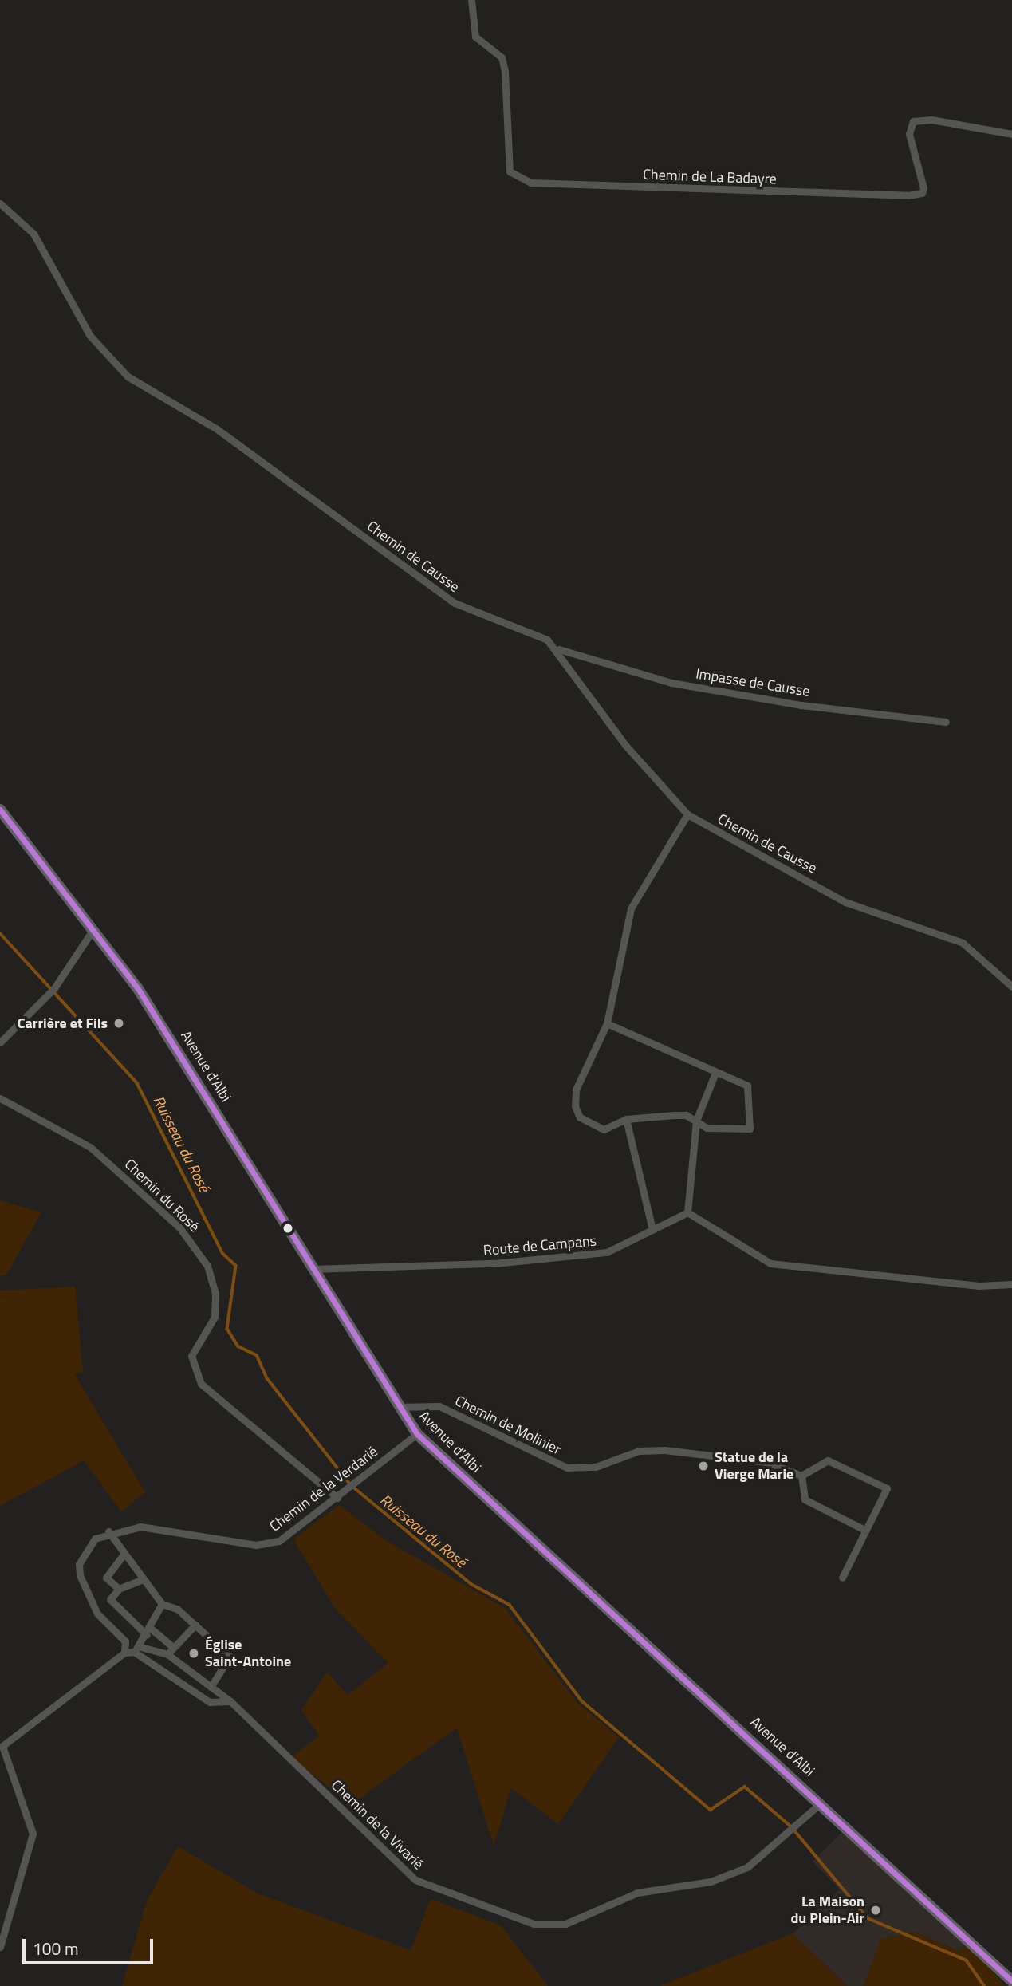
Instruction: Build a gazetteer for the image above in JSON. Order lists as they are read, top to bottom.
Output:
{
  "streets": {
    "main road": ["Avenue d'Albi"],
    "street": [
      "Chemin de La Badayre",
      "Chemin de Causse",
      "Impasse de Causse",
      "Chemin du Rosé",
      "Route de Campans",
      "Chemin de Molinier",
      "Chemin de la Verdarié",
      "Chemin de la Vivarié"
    ]
  },
  "crossings": [
    ["Chemin de Causse", "Impasse de Causse"],
    ["Avenue d'Albi", "Route de Campans"],
    ["Avenue d'Albi", "Chemin de Molinier"],
    ["Avenue d'Albi", "Chemin de la Verdarié"],
    ["Avenue d'Albi", "Chemin de la Vivarié"],
    ["Chemin du Rosé", "Chemin de la Verdarié"]
  ],
  "water": ["Ruisseau du Rosé"],
  "places": [
    "Carrière et Fils",
    "Statue de la Vierge Marie",
    "Église Saint-Antoine",
    "La Maison du Plein-Air"
  ],
  "scale_bar": "100 m"
}
